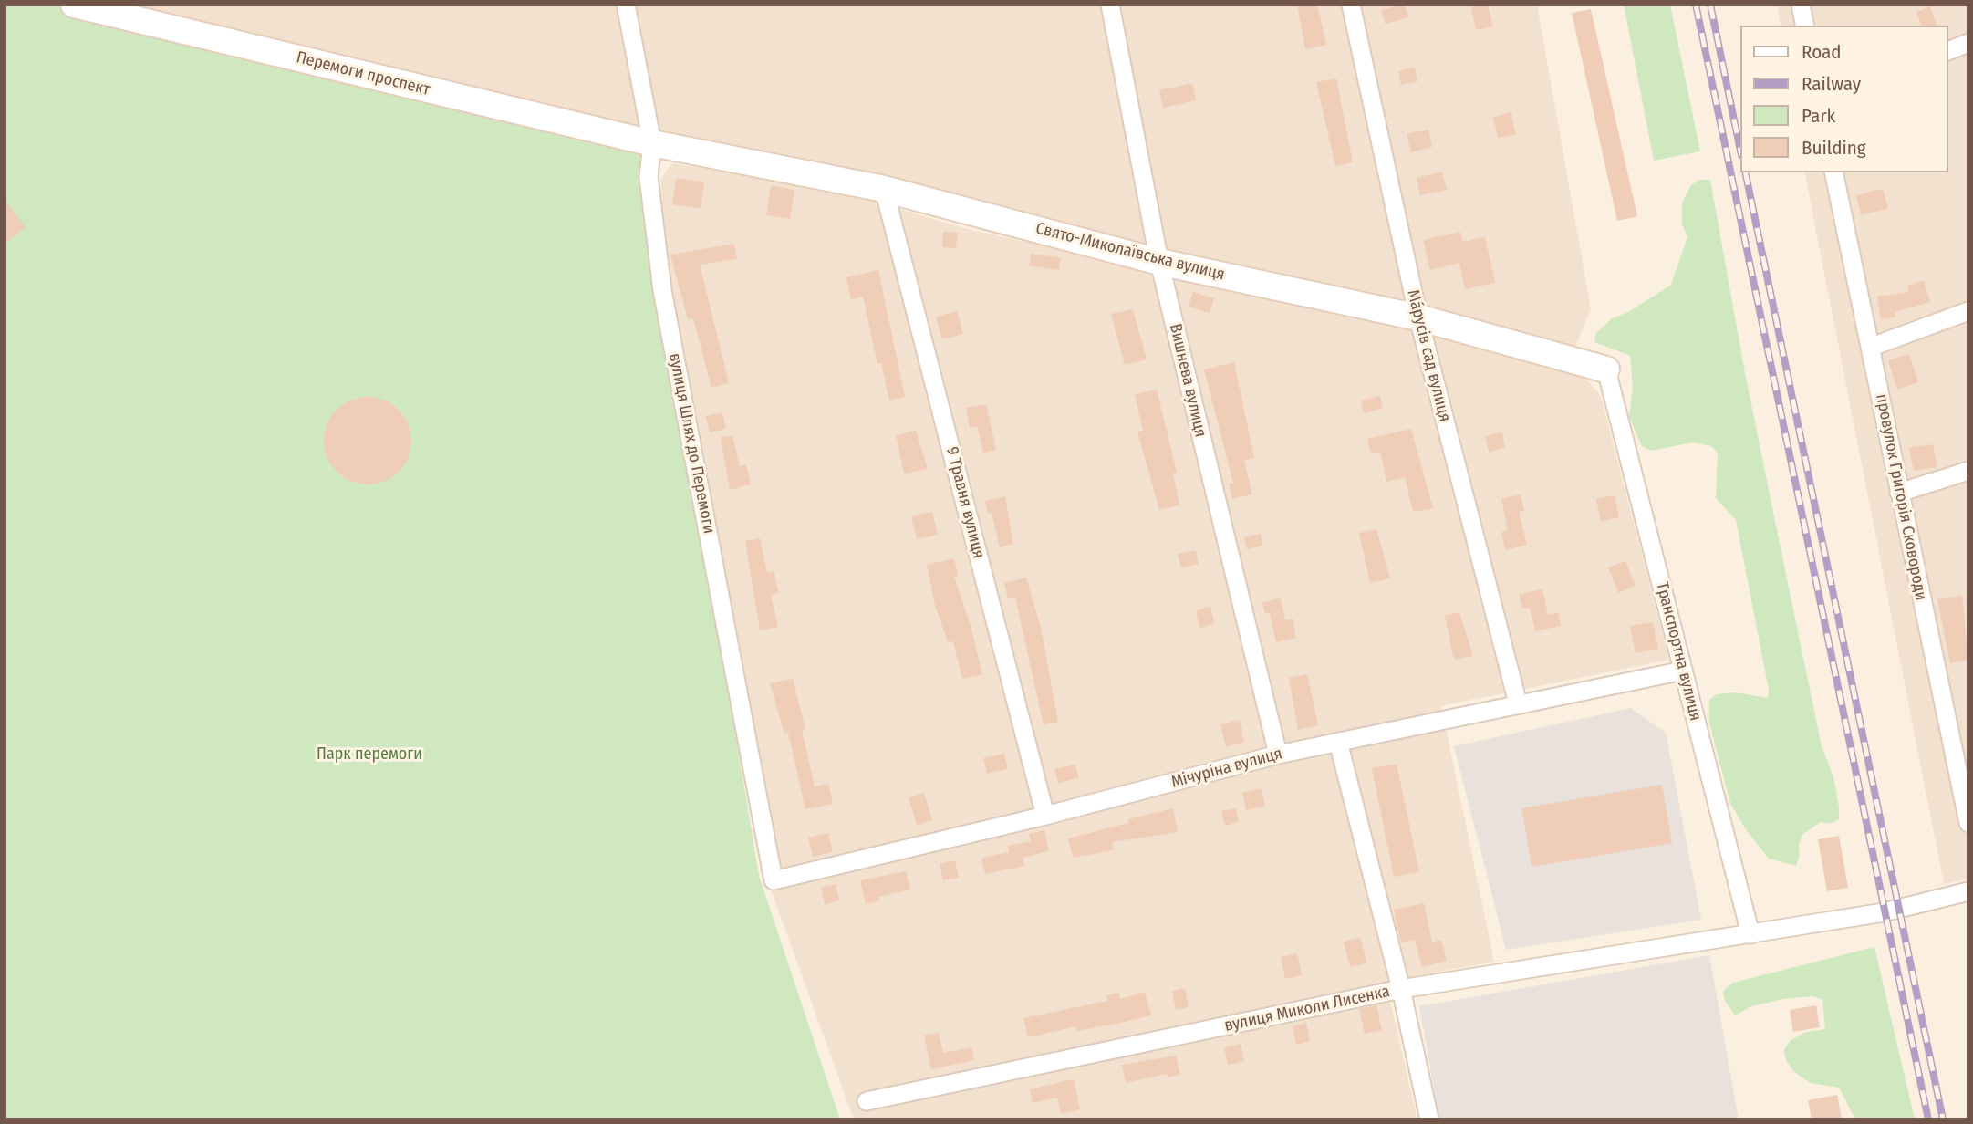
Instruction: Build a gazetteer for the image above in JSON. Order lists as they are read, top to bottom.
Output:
{
  "streets": {
    "street": [
      "Перемоги проспект",
      "Свято-Миколаївська вулиця",
      "Мáрусів сад вулиця",
      "Вишнева вулиця",
      "вулиця Шлях до Перемоги",
      "провулок Григорія Сковороди",
      "9 Травня вулиця",
      "Транспортна вулиця",
      "Мічуріна вулиця",
      "вулиця Миколи Лисенка"
    ]
  },
  "crossings": [
    ["Перемоги проспект", "Свято-Миколаївська вулиця"],
    ["Перемоги проспект", "вулиця Шлях до Перемоги"],
    ["Свято-Миколаївська вулиця", "Мáрусів сад вулиця"],
    ["Свято-Миколаївська вулиця", "Вишнева вулиця"],
    ["Свято-Миколаївська вулиця", "вулиця Шлях до Перемоги"],
    ["Свято-Миколаївська вулиця", "9 Травня вулиця"],
    ["Свято-Миколаївська вулиця", "Транспортна вулиця"],
    ["Мáрусів сад вулиця", "Мічуріна вулиця"],
    ["Вишнева вулиця", "Мічуріна вулиця"],
    ["вулиця Шлях до Перемоги", "Мічуріна вулиця"],
    ["9 Травня вулиця", "Мічуріна вулиця"],
    ["Транспортна вулиця", "Мічуріна вулиця"],
    ["Транспортна вулиця", "вулиця Миколи Лисенка"]
  ],
  "parks": ["Парк перемоги"],
  "legend": [
    "Road",
    "Railway",
    "Park",
    "Building"
  ]
}
